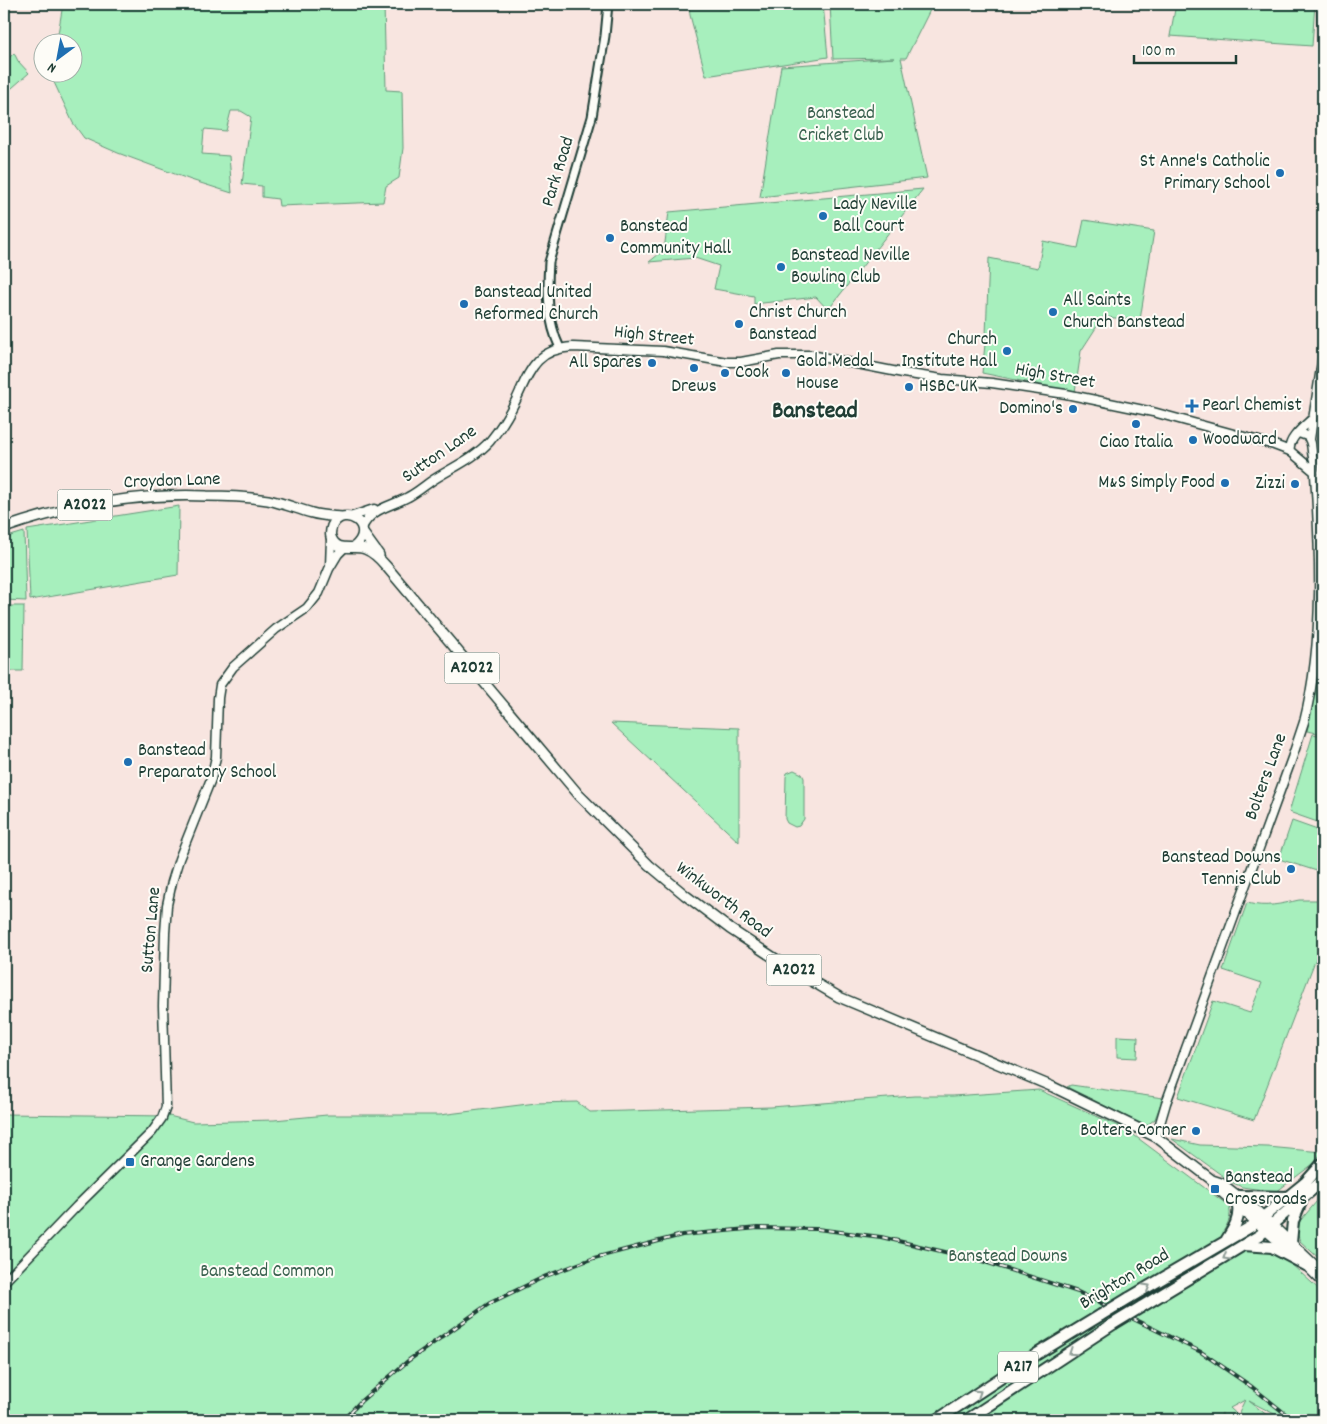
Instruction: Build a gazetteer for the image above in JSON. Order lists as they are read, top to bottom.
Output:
{
  "streets": {
    "highway": ["Brighton Road", "A217"],
    "main road": [
      "High Street",
      "Sutton Lane",
      "Croydon Lane",
      "A2022",
      "Bolters Lane",
      "Winkworth Road"
    ],
    "street": ["Park Road"]
  },
  "crossings": [
    ["Park Road", "High Street"],
    ["Park Road", "Sutton Lane"],
    ["High Street", "Sutton Lane"],
    ["High Street", "Bolters Lane"],
    ["Sutton Lane", "Croydon Lane"],
    ["Sutton Lane", "Winkworth Road"],
    ["Croydon Lane", "Winkworth Road"],
    ["A2022", "Winkworth Road"],
    ["A2022", "Brighton Road"],
    ["Bolters Lane", "Winkworth Road"]
  ],
  "districts": ["Banstead"],
  "parks": ["Banstead Cricket Club", "Banstead Downs", "Banstead Common"],
  "places": {
    "other": [
      "St Anne's Catholic Primary School",
      "Lady Neville Ball Court",
      "Banstead Community Hall",
      "Banstead Neville Bowling Club",
      "Banstead United Reformed Church",
      "All Saints Church Banstead",
      "Christ Church Banstead",
      "Church Institute Hall",
      "All Spares",
      "Drews",
      "Cook",
      "Gold Medal House",
      "HSBC UK",
      "Domino's",
      "Ciao Italia",
      "Woodward",
      "M&S Simply Food",
      "Zizzi",
      "Banstead Preparatory School",
      "Banstead Downs Tennis Club",
      "Bolters Corner"
    ],
    "health": ["Pearl Chemist"],
    "transit": ["Grange Gardens", "Banstead Crossroads"]
  },
  "scale_bar": "100 m",
  "north": "bottom left"
}
